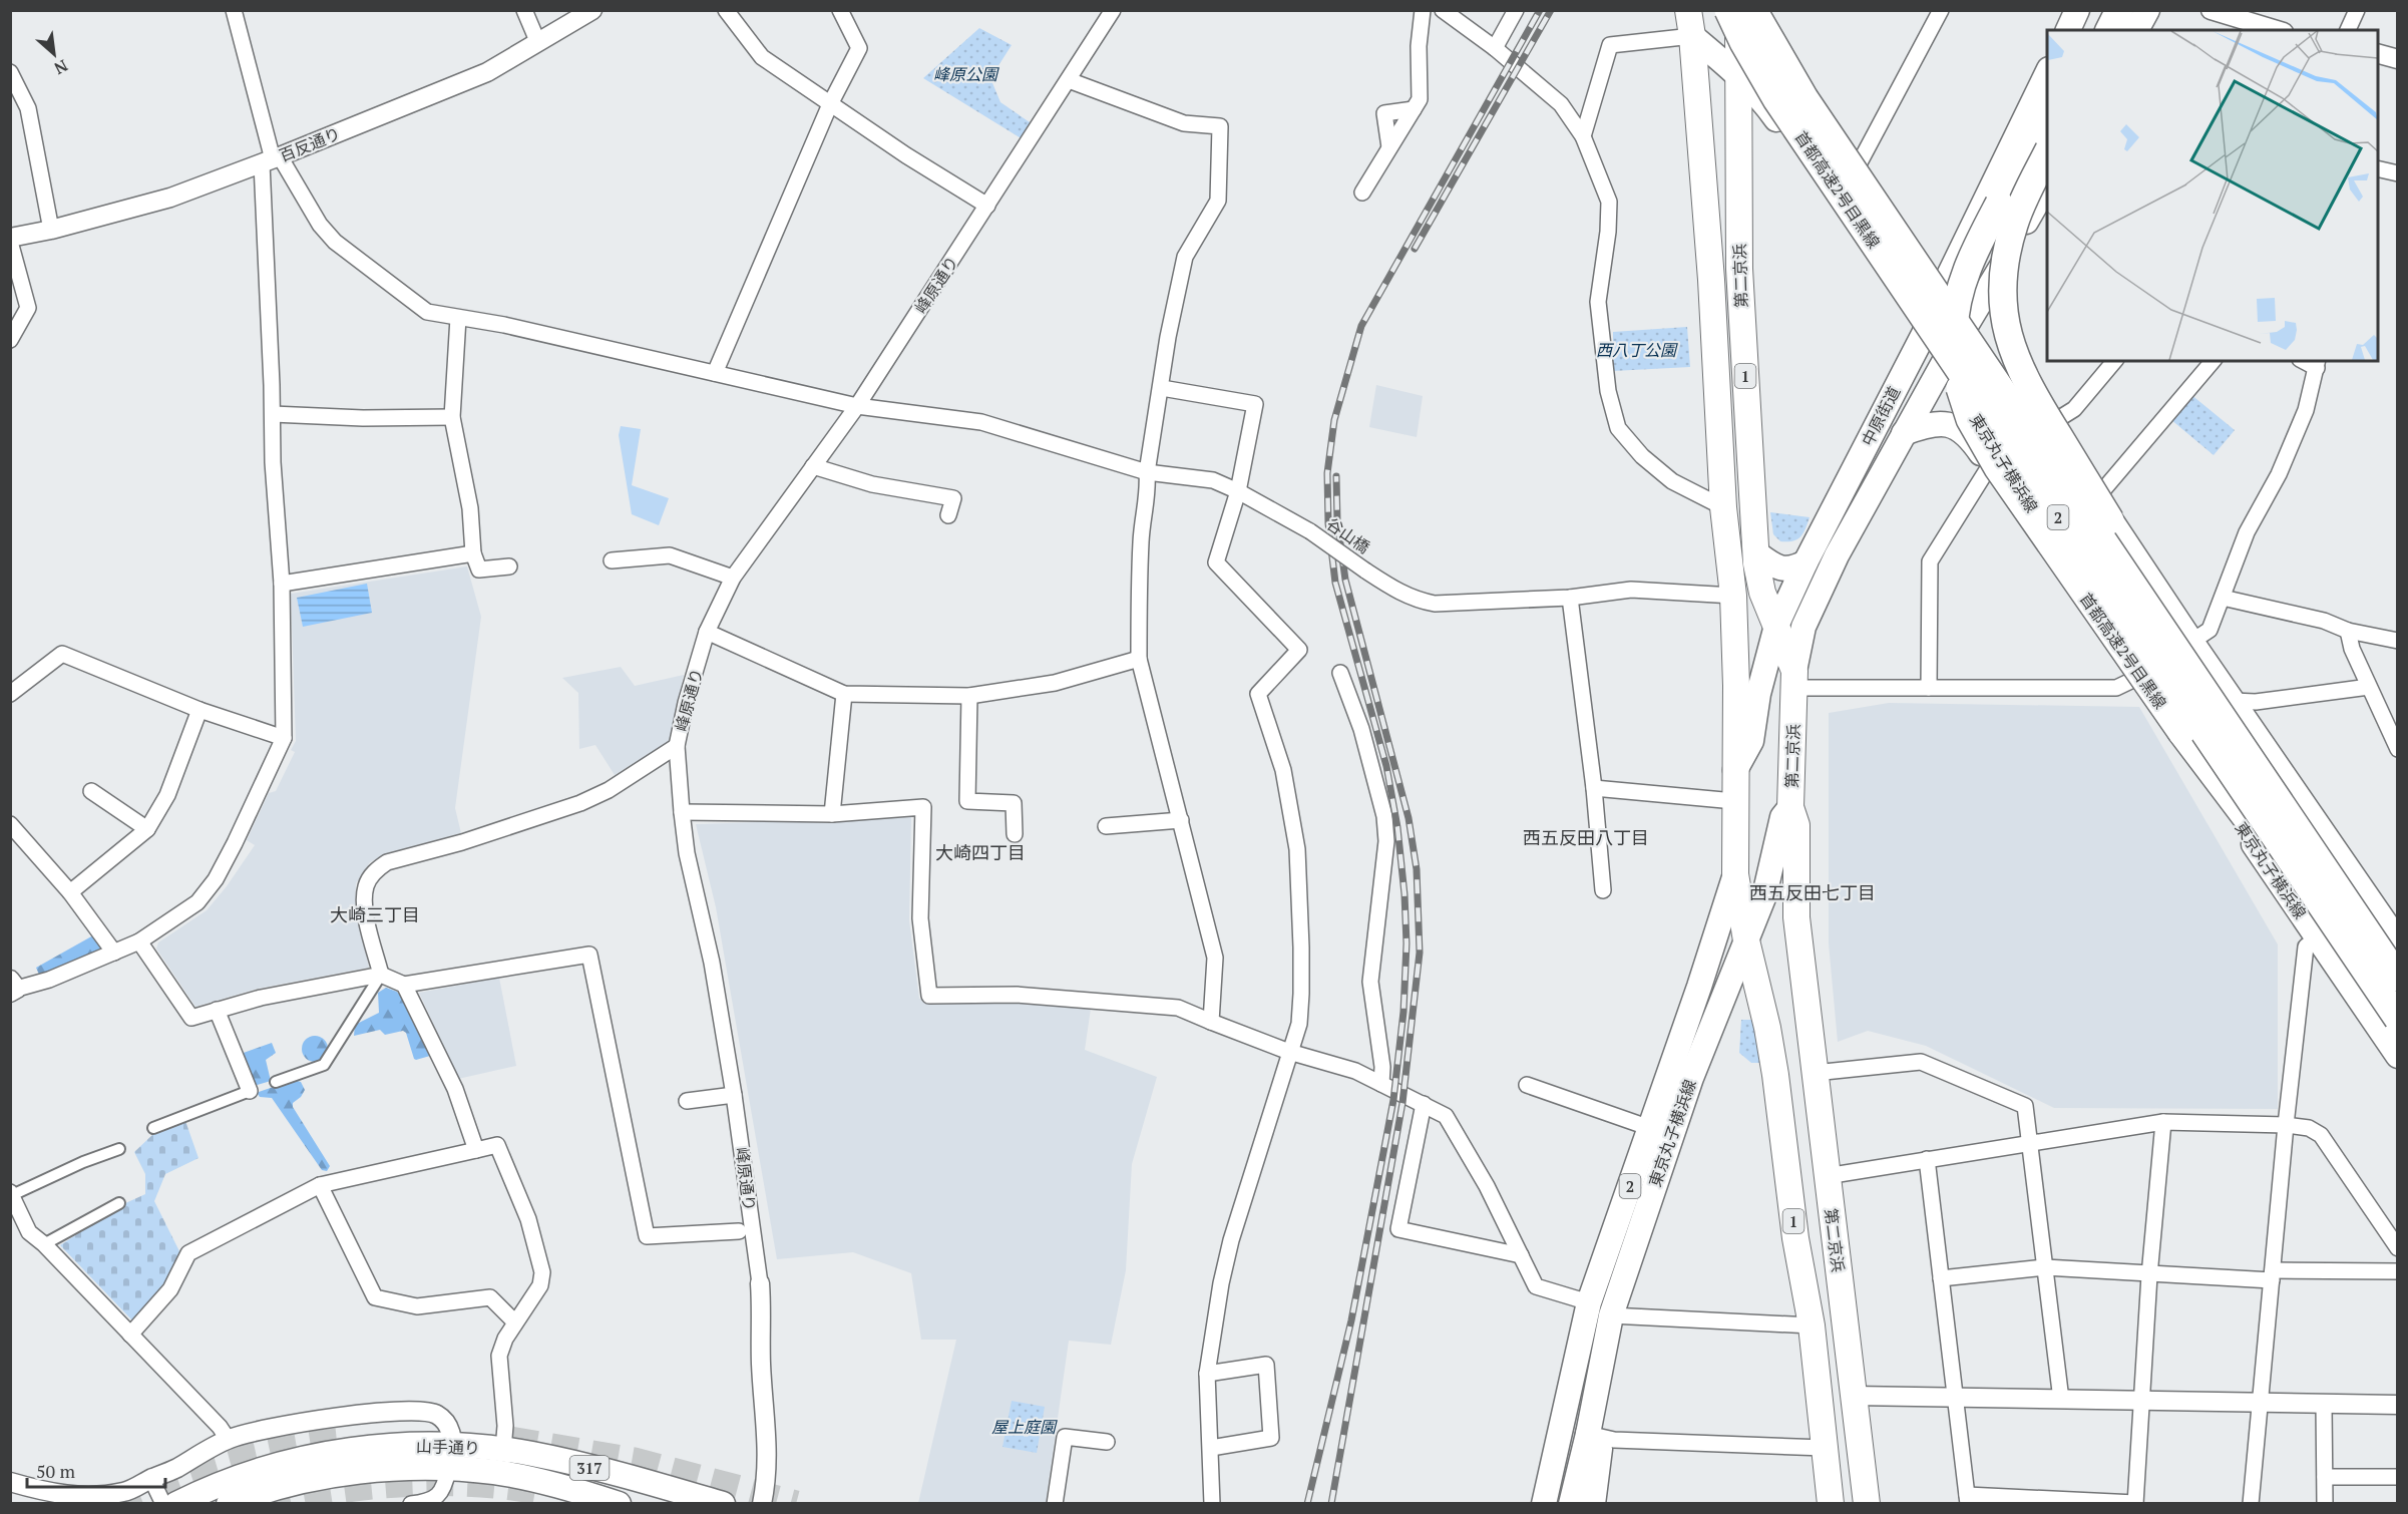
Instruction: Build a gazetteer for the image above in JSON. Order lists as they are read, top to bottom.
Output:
{
  "streets": {
    "highway": [
      "首都高速2号目黒線",
      "第二京浜",
      "1",
      "2"
    ],
    "main road": [
      "中原街道",
      "東京丸子横浜線",
      "山手通り",
      "317"
    ],
    "street": ["百反通り", "峰原通り", "谷山橋"]
  },
  "crossings": [
    ["百反通り", "谷山橋"],
    ["首都高速2号目黒線", "東京丸子横浜線"],
    ["首都高速2号目黒線", "2"],
    ["第二京浜", "中原街道"],
    ["第二京浜", "東京丸子横浜線"],
    ["第二京浜", "谷山橋"],
    ["峰原通り", "谷山橋"],
    ["中原街道", "東京丸子横浜線"],
    ["中原街道", "2"]
  ],
  "districts": [
    "西五反田八丁目",
    "大崎四丁目",
    "西五反田七丁目",
    "大崎三丁目"
  ],
  "parks": ["峰原公園", "西八丁公園", "屋上庭園"],
  "scale_bar": "50 m",
  "north": "bottom right"
}
